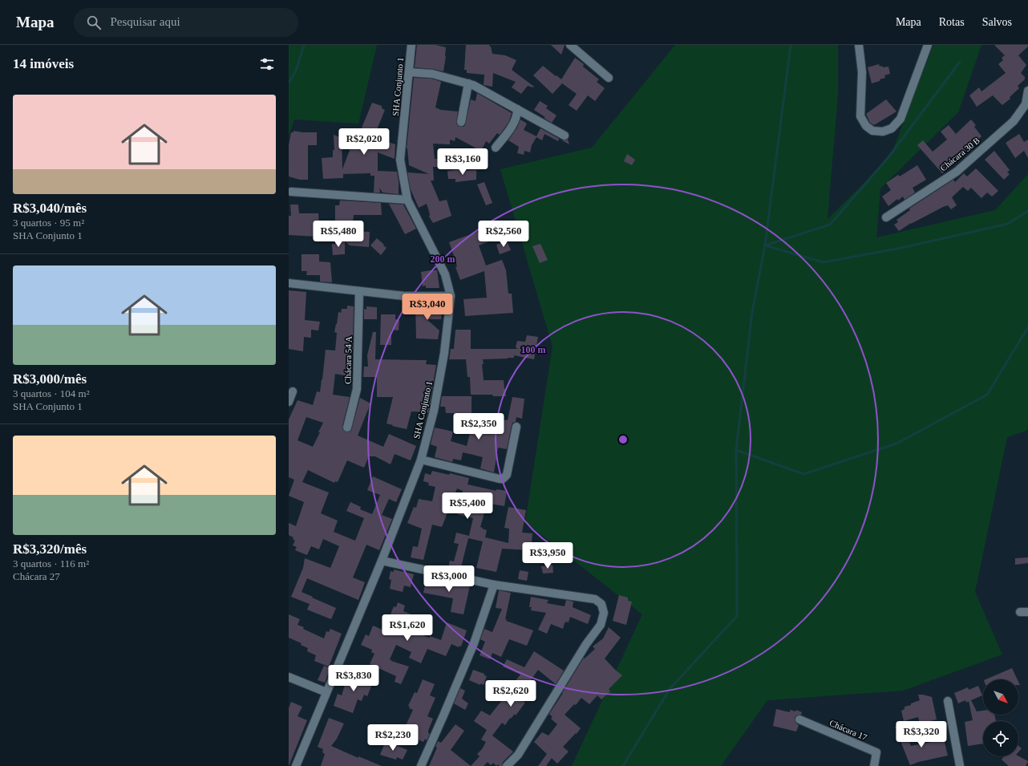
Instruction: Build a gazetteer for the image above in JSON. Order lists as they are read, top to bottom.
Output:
{
  "streets": {
    "street": [
      "SHA Conjunto 1",
      "Chácara 30 B",
      "Chácara 54 A",
      "Chácara 17"
    ]
  },
  "north": "bottom right",
  "page": {
    "header": "Mapa",
    "search": "Pesquisar aqui",
    "nav": ["Mapa", "Rotas", "Salvos"],
    "heading": "14 imóveis",
    "list": [
      {
        "name": "R$3,040/mês",
        "note": "3 quartos · 95 m² · SHA Conjunto 1"
      },
      {
        "name": "R$3,000/mês",
        "note": "3 quartos · 104 m² · SHA Conjunto 1"
      },
      {
        "name": "R$3,320/mês",
        "note": "3 quartos · 116 m² · Chácara 27"
      }
    ],
    "price": [
      "R$2,020",
      "R$3,160",
      "R$5,480",
      "R$2,560",
      "R$3,040",
      "R$2,350",
      "R$5,400",
      "R$3,950",
      "R$3,000",
      "R$1,620",
      "R$3,830",
      "R$2,620",
      "R$3,320",
      "R$2,230"
    ]
  },
  "rings": ["200 m", "100 m"]
}
